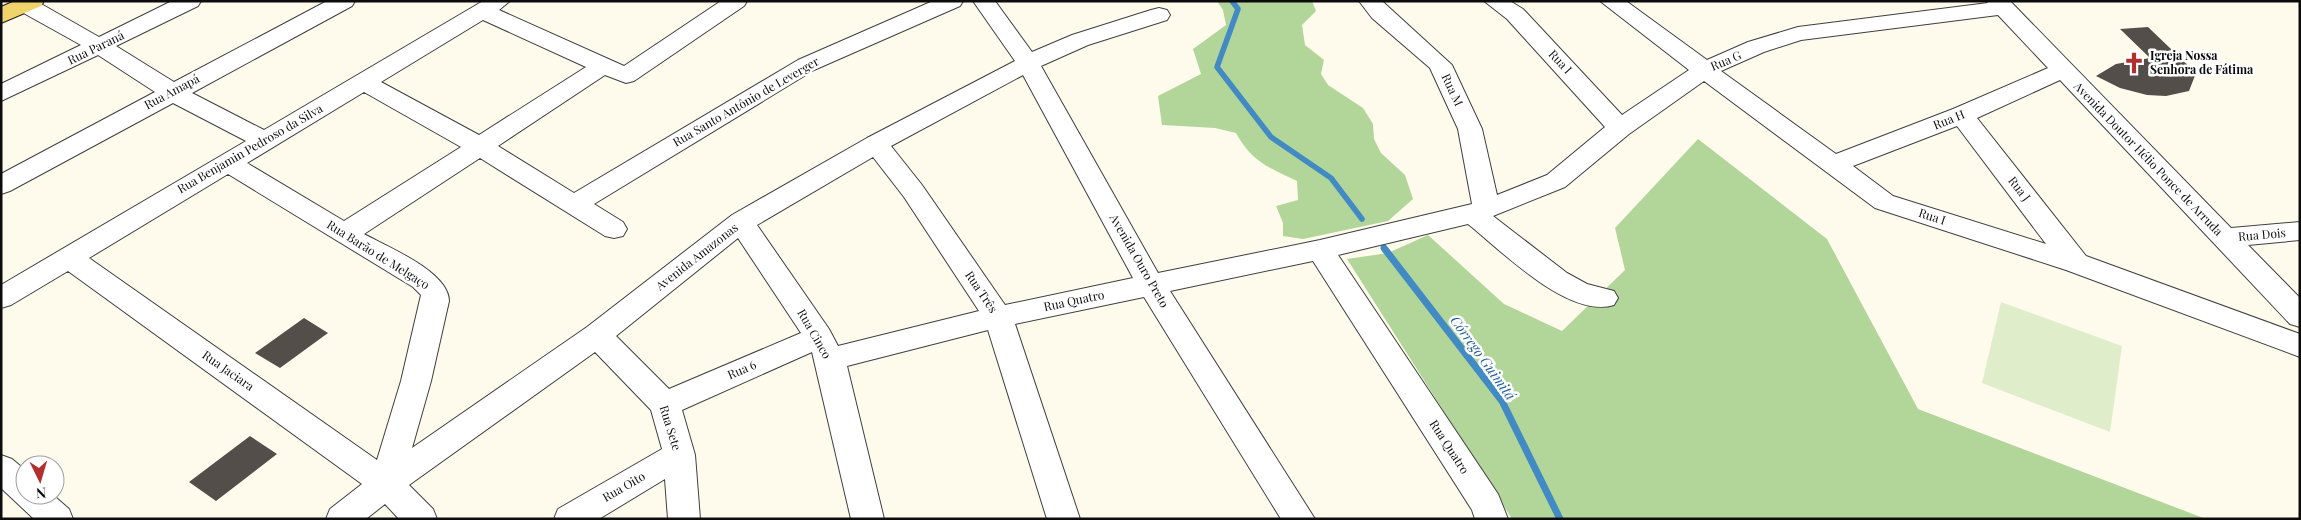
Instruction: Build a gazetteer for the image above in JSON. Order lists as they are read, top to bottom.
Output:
{
  "streets": {
    "street": [
      "Rua Paraná",
      "Rua G",
      "Rua I",
      "Rua M",
      "Rua Amapá",
      "Rua Santo Antônio de Leverger",
      "Rua H",
      "Rua Benjamin Pedroso da Silva",
      "Avenida Doutor Hélio Ponce de Arruda",
      "Rua J",
      "Rua Dois",
      "Rua Barão de Melgaço",
      "Avenida Amazonas",
      "Avenida Ouro Preto",
      "Rua Três",
      "Rua Quatro",
      "Rua Cinco",
      "Rua 6",
      "Rua Jaciara",
      "Rua Sete",
      "Rua Oito"
    ]
  },
  "crossings": [
    ["Rua G", "Rua I"],
    ["Rua G", "Rua M"],
    ["Rua G", "Avenida Doutor Hélio Ponce de Arruda"],
    ["Rua G", "Rua Quatro"],
    ["Rua I", "Rua H"],
    ["Rua I", "Rua J"],
    ["Rua M", "Rua Quatro"],
    ["Rua H", "Avenida Doutor Hélio Ponce de Arruda"],
    ["Rua H", "Rua J"],
    ["Rua Benjamin Pedroso da Silva", "Rua Barão de Melgaço"],
    ["Rua Benjamin Pedroso da Silva", "Rua Jaciara"],
    ["Avenida Doutor Hélio Ponce de Arruda", "Rua Dois"],
    ["Rua Barão de Melgaço", "Avenida Amazonas"],
    ["Rua Barão de Melgaço", "Rua Jaciara"],
    ["Avenida Amazonas", "Avenida Ouro Preto"],
    ["Avenida Amazonas", "Rua Três"],
    ["Avenida Amazonas", "Rua Cinco"],
    ["Avenida Amazonas", "Rua Jaciara"],
    ["Avenida Amazonas", "Rua Sete"],
    ["Avenida Ouro Preto", "Rua Quatro"],
    ["Rua Três", "Rua Quatro"],
    ["Rua Quatro", "Rua Cinco"],
    ["Rua Quatro", "Rua 6"],
    ["Rua Cinco", "Rua 6"],
    ["Rua 6", "Rua Sete"],
    ["Rua Sete", "Rua Oito"]
  ],
  "water": ["Córrego Guimitá"],
  "places": {
    "church": ["Igreja Nossa Senhora de Fátima"]
  },
  "north": "bottom"
}
